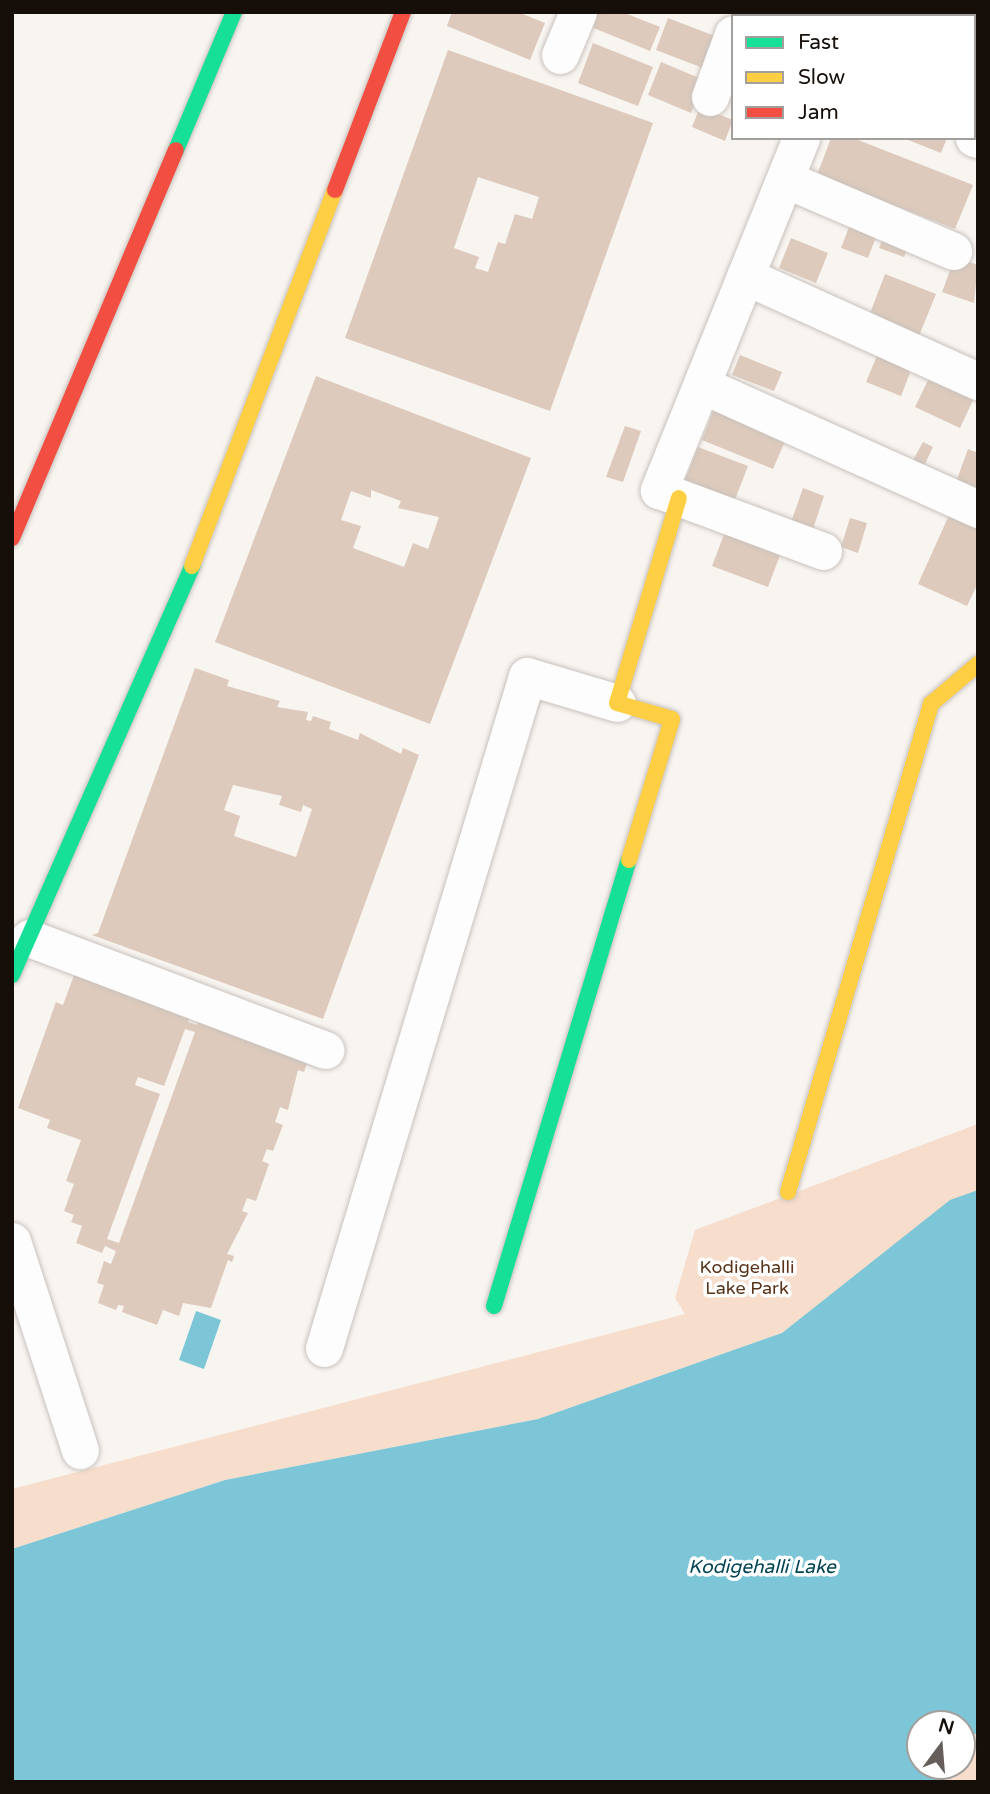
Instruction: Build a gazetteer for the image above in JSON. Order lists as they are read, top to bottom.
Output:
{
  "water": ["Kodigehalli Lake"],
  "parks": ["Kodigehalli Lake Park"],
  "legend": ["Fast", "Slow", "Jam"],
  "north": "top"
}
